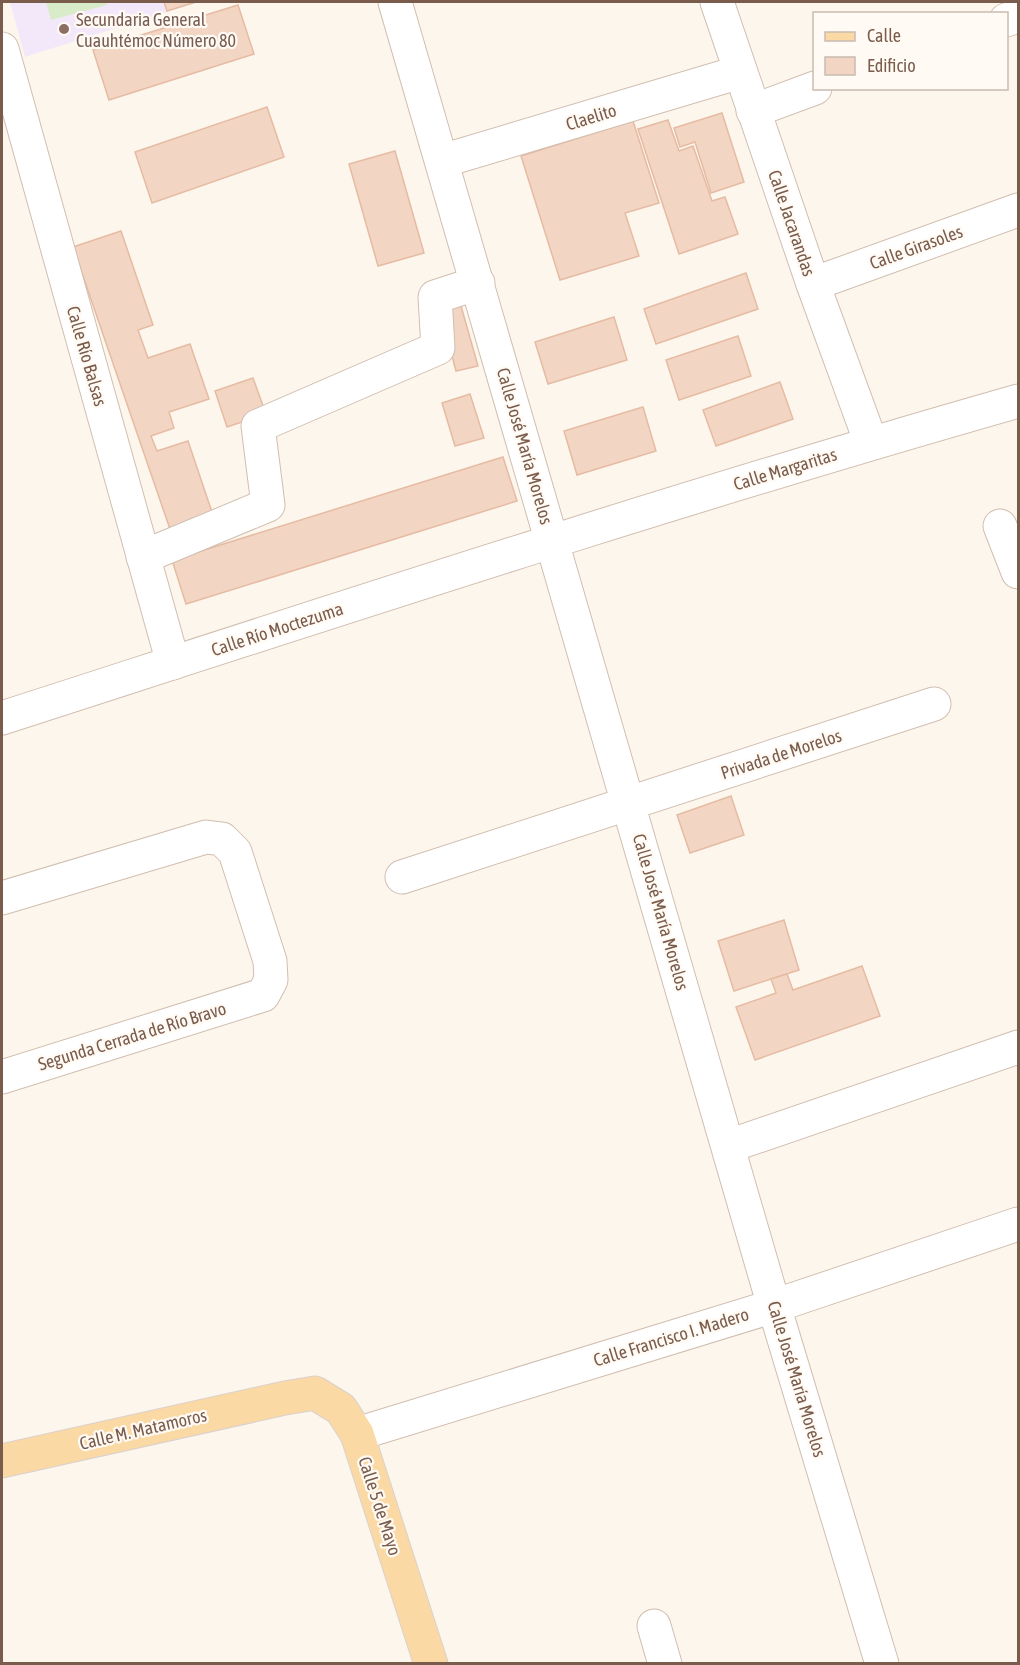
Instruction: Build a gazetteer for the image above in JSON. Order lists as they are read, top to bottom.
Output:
{
  "streets": {
    "main road": ["Calle M. Matamoros", "Calle 5 de Mayo"],
    "street": [
      "Claelito",
      "Calle Jacarandas",
      "Calle Girasoles",
      "Calle Río Balsas",
      "Calle José María Morelos",
      "Calle Margaritas",
      "Calle Río Moctezuma",
      "Privada de Morelos",
      "Segunda Cerrada de Río Bravo",
      "Calle Francisco I. Madero"
    ]
  },
  "crossings": [
    ["Claelito", "Calle Jacarandas"],
    ["Claelito", "Calle José María Morelos"],
    ["Calle Jacarandas", "Calle Girasoles"],
    ["Calle Jacarandas", "Calle Margaritas"],
    ["Calle Río Balsas", "Calle Río Moctezuma"],
    ["Calle José María Morelos", "Calle Margaritas"],
    ["Calle José María Morelos", "Calle Río Moctezuma"],
    ["Calle José María Morelos", "Privada de Morelos"],
    ["Calle José María Morelos", "Calle Francisco I. Madero"],
    ["Calle Margaritas", "Calle Río Moctezuma"],
    ["Calle Francisco I. Madero", "Calle 5 de Mayo"],
    ["Calle M. Matamoros", "Calle 5 de Mayo"]
  ],
  "places": ["Secundaria General Cuauhtémoc Número 80"],
  "legend": ["Calle", "Edificio"]
}
